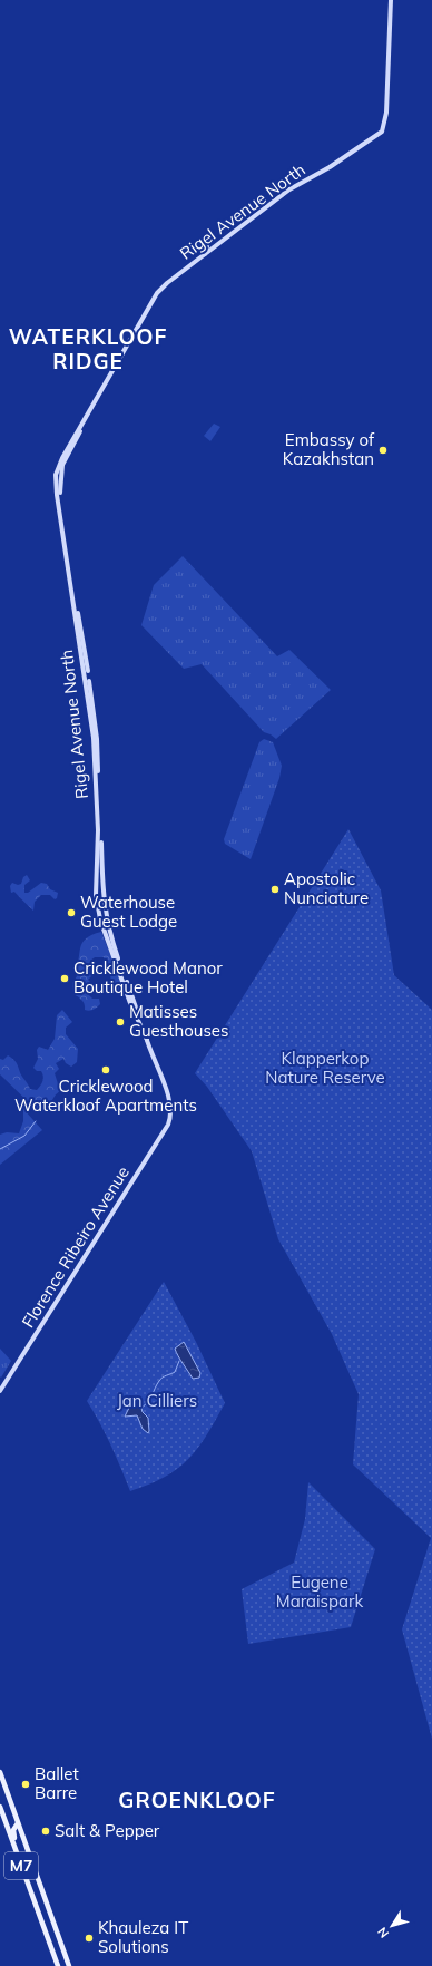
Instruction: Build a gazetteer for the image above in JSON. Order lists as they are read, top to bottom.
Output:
{
  "streets": {
    "main road": ["Rigel Avenue North", "Florence Ribeiro Avenue", "M7"]
  },
  "crossings": [
    ["Rigel Avenue North", "Florence Ribeiro Avenue"]
  ],
  "districts": ["WATERKLOOF RIDGE", "GROENKLOOF"],
  "parks": ["Klapperkop Nature Reserve", "Jan Cilliers", "Eugene Maraispark"],
  "places": [
    "Embassy of Kazakhstan",
    "Apostolic Nunciature",
    "Waterhouse Guest Lodge",
    "Cricklewood Manor Boutique Hotel",
    "Matisses Guesthouses",
    "Cricklewood Waterkloof Apartments",
    "Ballet Barre",
    "Salt & Pepper",
    "Khauleza IT Solutions"
  ],
  "north": "bottom left"
}
